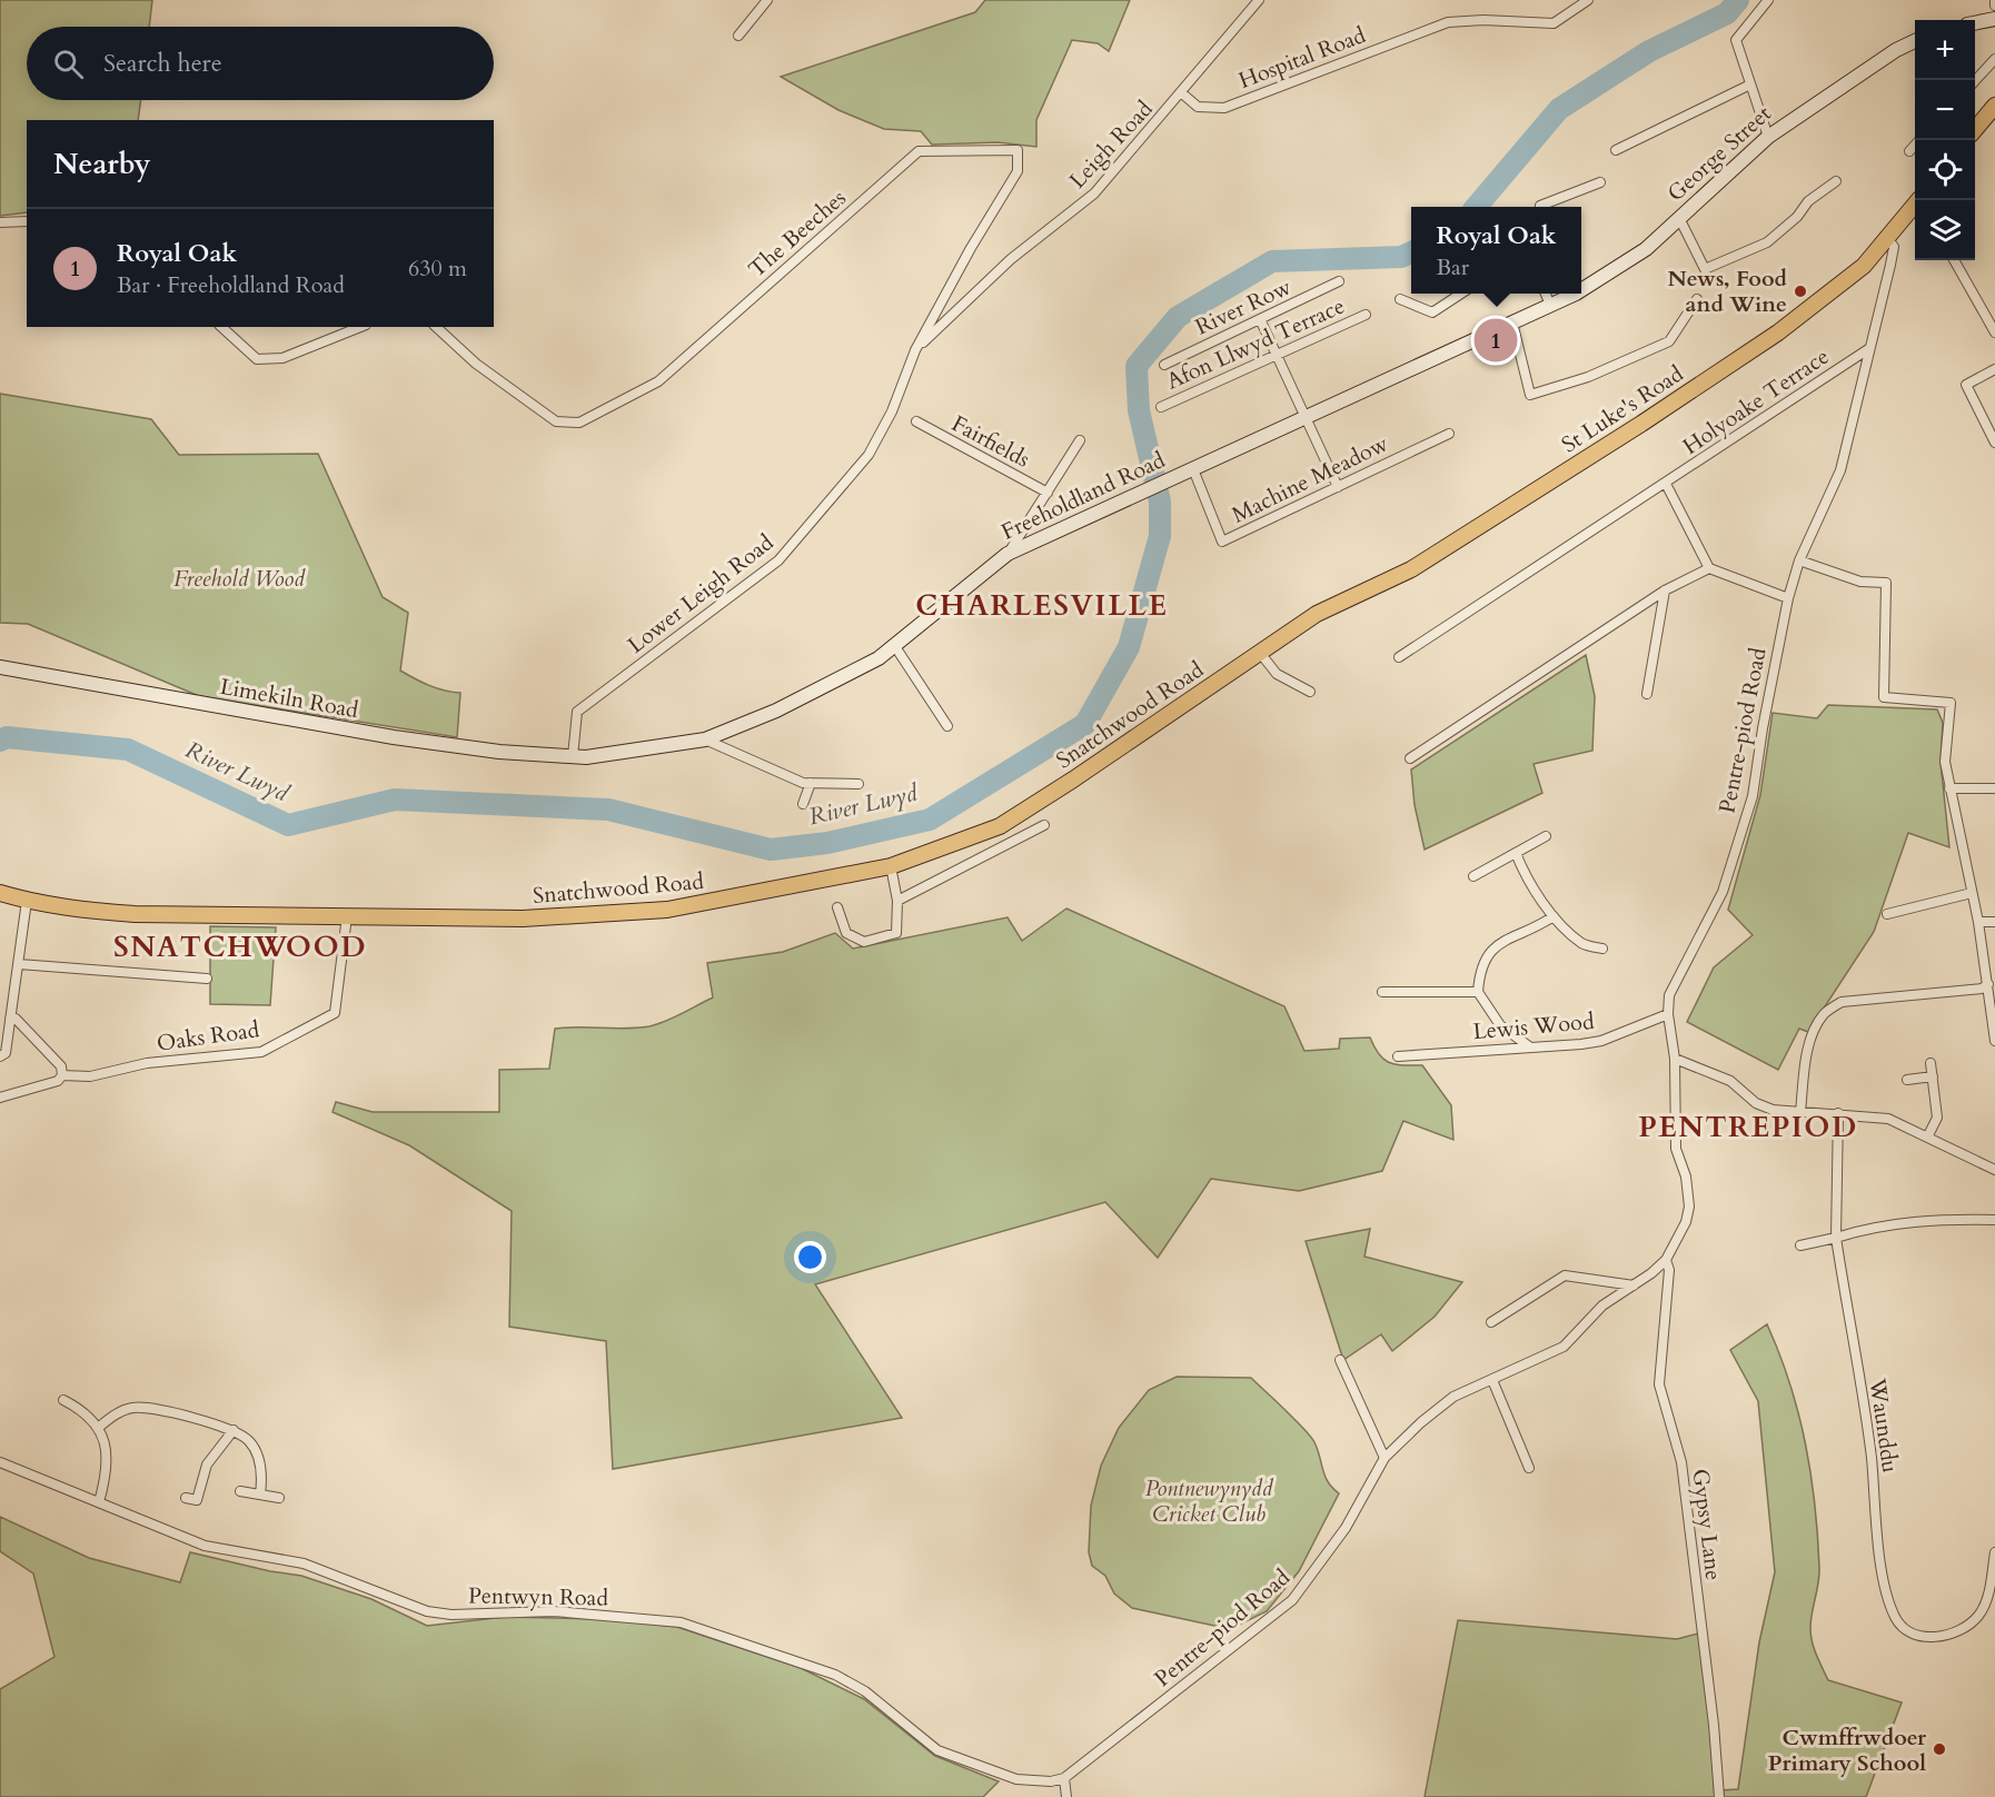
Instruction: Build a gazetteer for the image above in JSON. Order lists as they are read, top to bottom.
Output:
{
  "streets": {
    "main road": [
      "George Street",
      "St Luke's Road",
      "Freeholdland Road",
      "Limekiln Road",
      "Snatchwood Road"
    ],
    "street": [
      "Hospital Road",
      "Leigh Road",
      "The Beeches",
      "River Row",
      "Afon Llwyd Terrace",
      "Holyoake Terrace",
      "Fairfields",
      "Machine Meadow",
      "Lower Leigh Road",
      "Pentre-piod Road",
      "Lewis Wood",
      "Oaks Road",
      "Waunddu",
      "Gypsy Lane",
      "Pentwyn Road"
    ]
  },
  "crossings": [
    ["Hospital Road", "Leigh Road"],
    ["Leigh Road", "The Beeches"],
    ["Leigh Road", "Lower Leigh Road"],
    ["George Street", "Freeholdland Road"],
    ["The Beeches", "Lower Leigh Road"],
    ["Holyoake Terrace", "Pentre-piod Road"],
    ["St Luke's Road", "Snatchwood Road"],
    ["St Luke's Road", "Pentre-piod Road"],
    ["Machine Meadow", "Freeholdland Road"],
    ["Freeholdland Road", "Lower Leigh Road"],
    ["Freeholdland Road", "Limekiln Road"],
    ["Lower Leigh Road", "Limekiln Road"],
    ["Snatchwood Road", "Oaks Road"],
    ["Pentre-piod Road", "Lewis Wood"],
    ["Pentre-piod Road", "Gypsy Lane"],
    ["Pentre-piod Road", "Pentwyn Road"]
  ],
  "districts": ["CHARLESVILLE", "SNATCHWOOD", "PENTREPIOD"],
  "water": ["River Lwyd"],
  "parks": ["Freehold Wood", "Pontnewynydd Cricket Club"],
  "places": ["News, Food and Wine", "Cwmffrwdoer Primary School"],
  "page": {
    "map_buttons": ["+", "−"],
    "search": "Search here",
    "heading": "Nearby",
    "popup": ["Royal Oak", "Bar"],
    "list": [
      {
        "mark": "1",
        "name": "Royal Oak",
        "note": "Bar · Freeholdland Road",
        "value": "630 m"
      }
    ],
    "pins": "1"
  }
}
